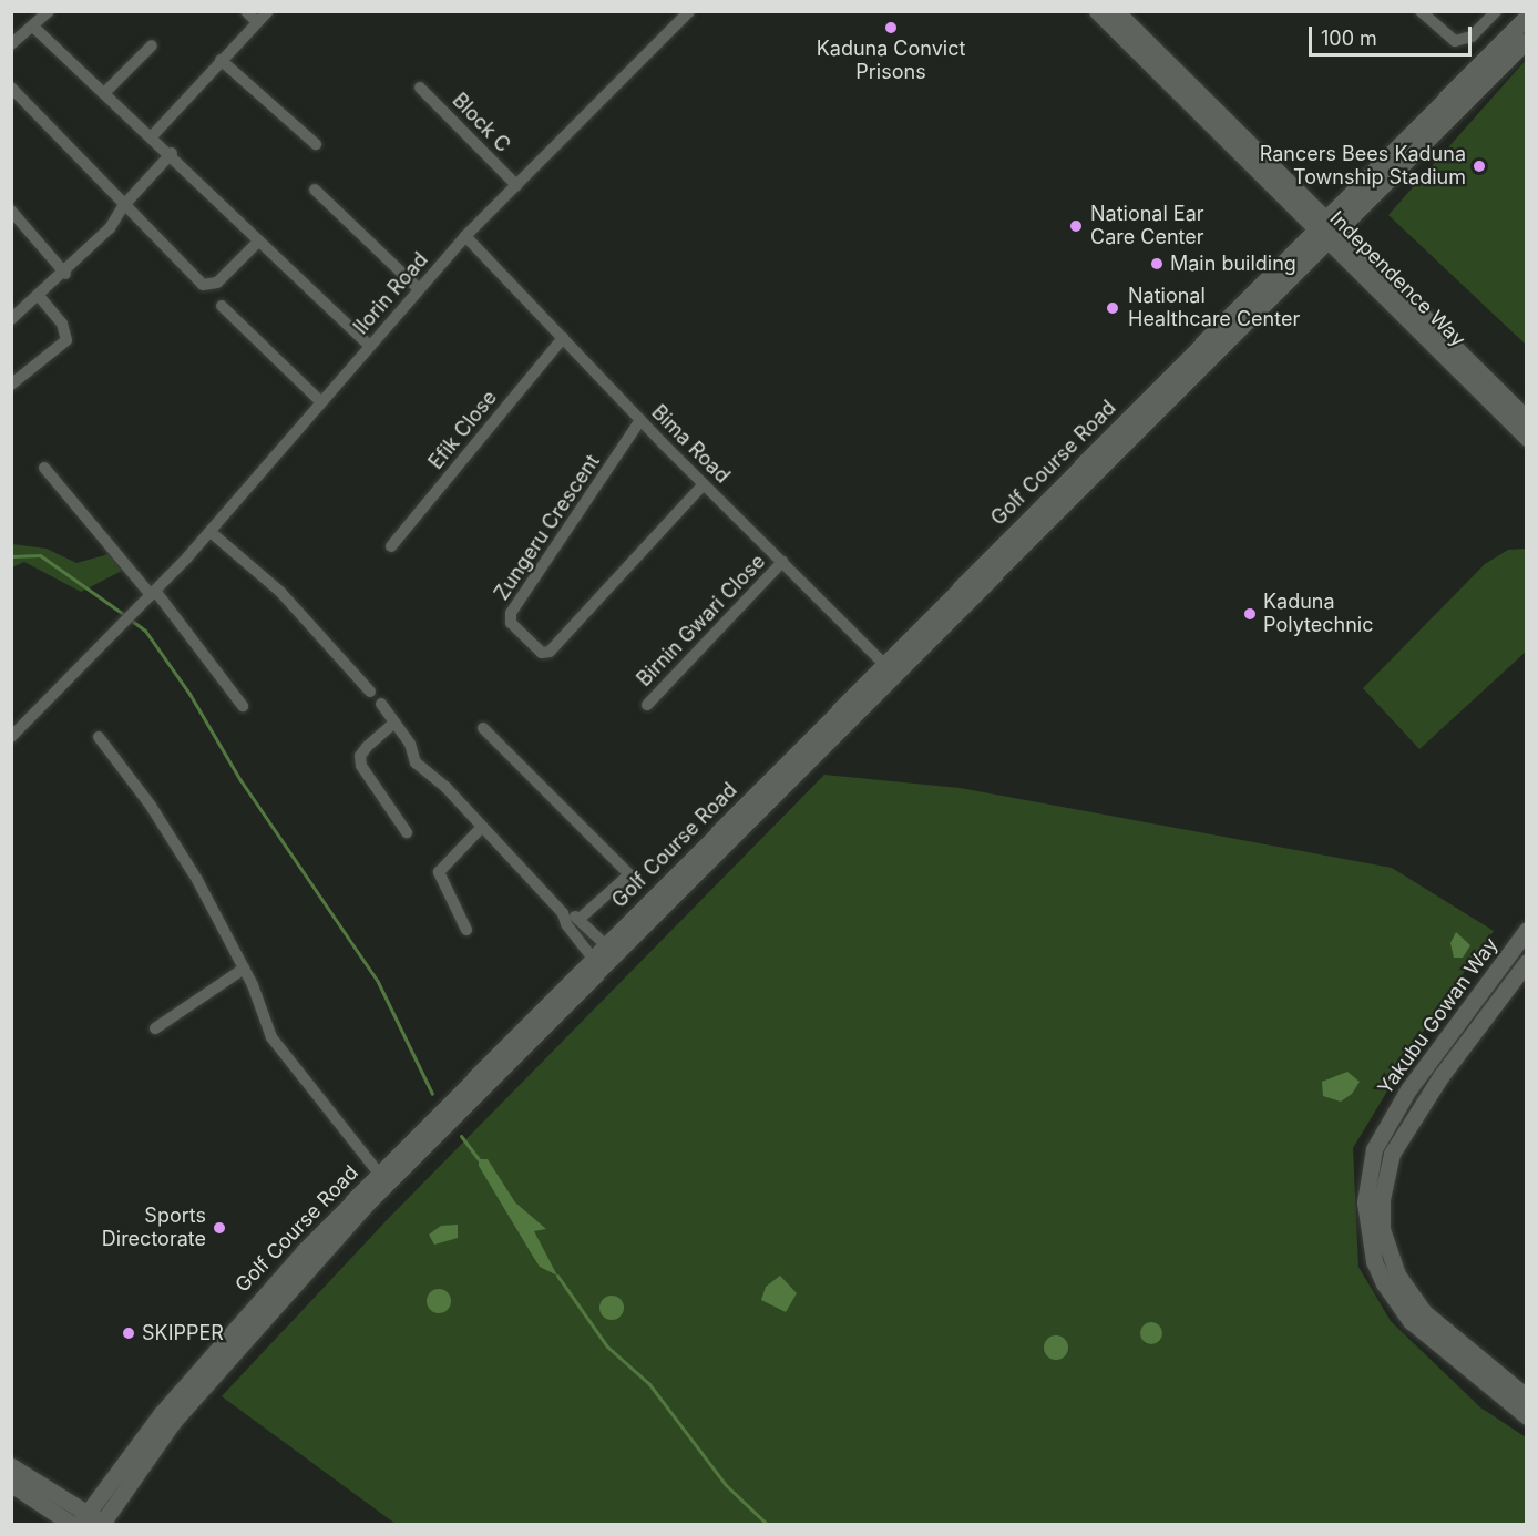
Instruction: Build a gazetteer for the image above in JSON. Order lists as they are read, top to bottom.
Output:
{
  "streets": {
    "street": [
      "Block C",
      "Independence Way",
      "Ilorin Road",
      "Efik Close",
      "Bima Road",
      "Golf Course Road",
      "Zungeru Crescent",
      "Birnin Gwari Close",
      "Yakubu Gowan Way"
    ]
  },
  "crossings": [
    ["Block C", "Ilorin Road"],
    ["Independence Way", "Golf Course Road"],
    ["Ilorin Road", "Bima Road"],
    ["Efik Close", "Bima Road"],
    ["Bima Road", "Golf Course Road"],
    ["Bima Road", "Zungeru Crescent"],
    ["Bima Road", "Birnin Gwari Close"]
  ],
  "places": [
    "Kaduna Convict Prisons",
    "Rancers Bees Kaduna Township Stadium",
    "National Ear Care Center",
    "Main building",
    "National Healthcare Center",
    "Kaduna Polytechnic",
    "Sports Directorate",
    "SKIPPER"
  ],
  "scale_bar": "100 m"
}
